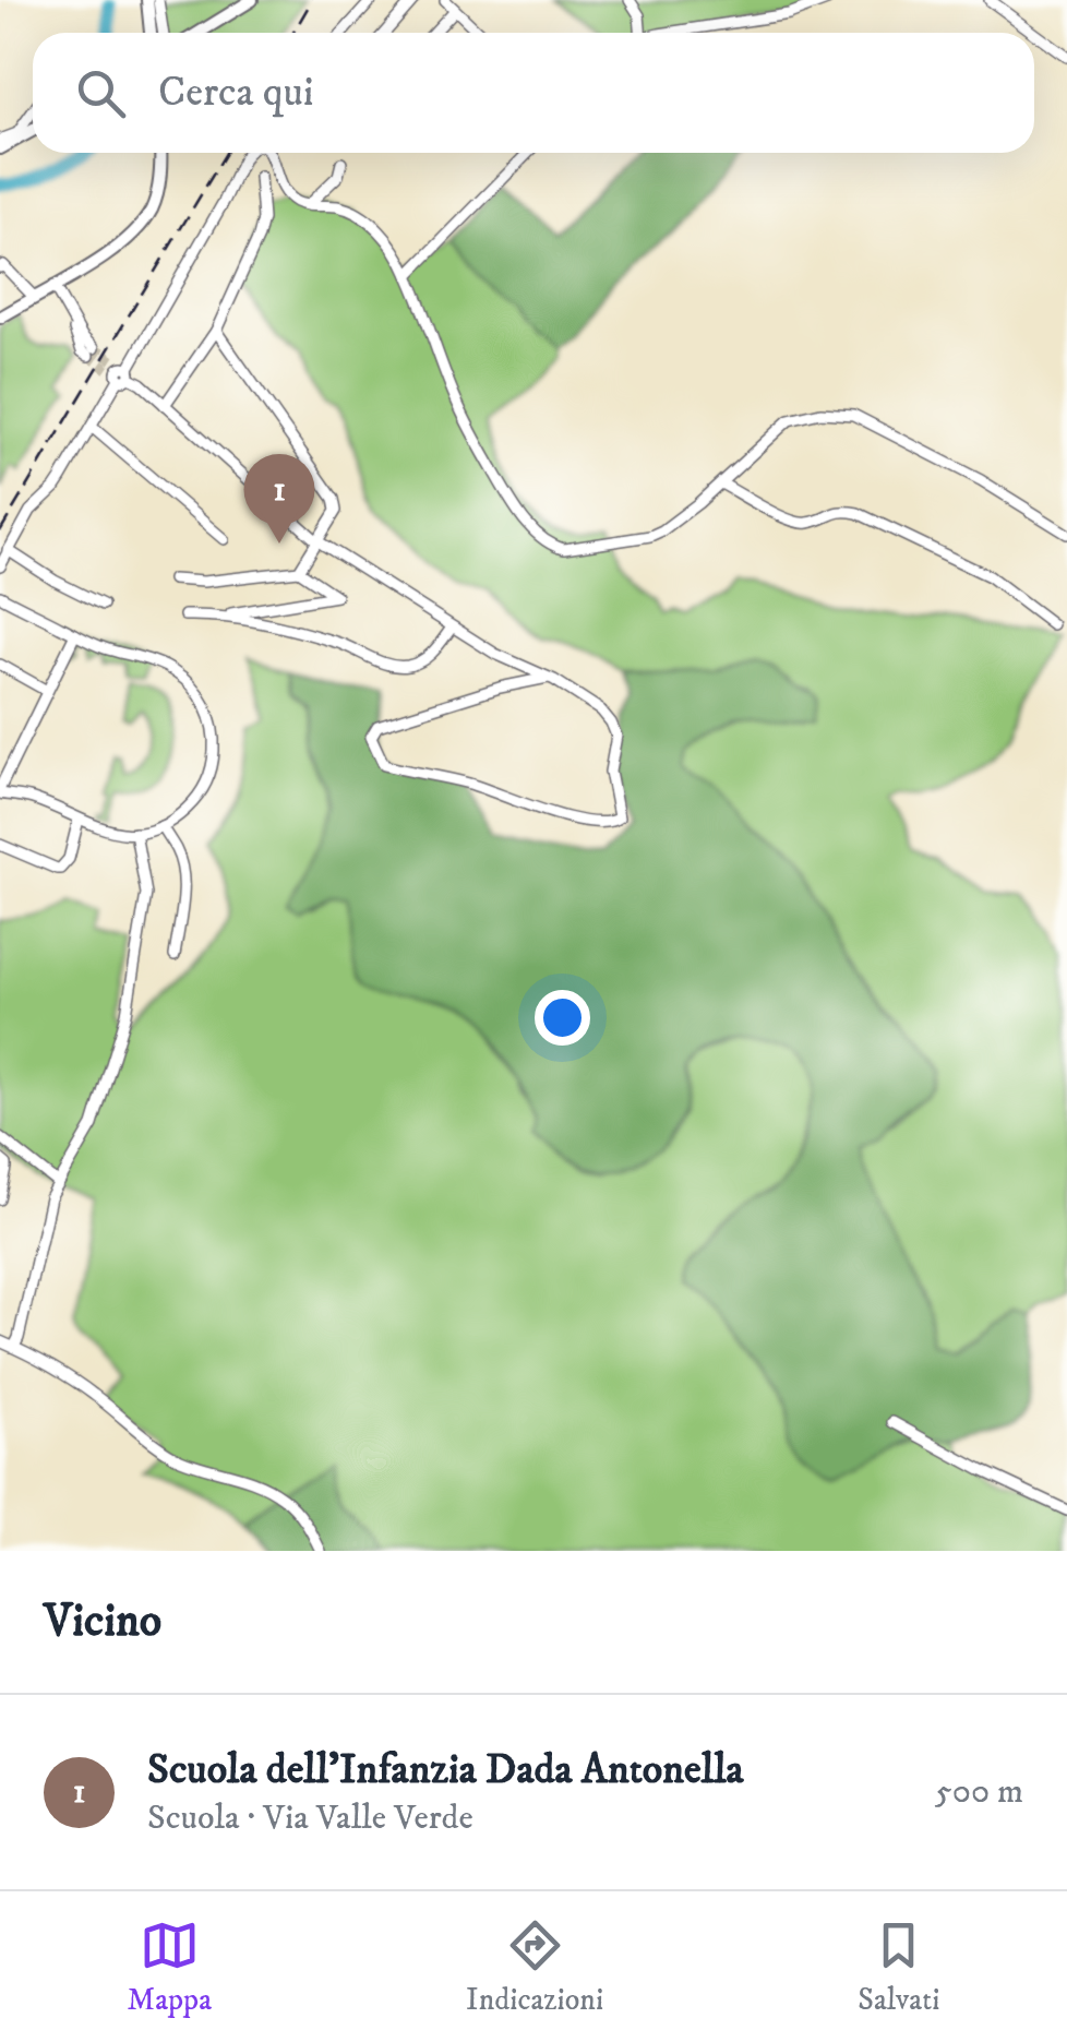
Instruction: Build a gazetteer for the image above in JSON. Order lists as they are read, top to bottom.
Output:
{
  "page": {
    "search": "Cerca qui",
    "pins": "1",
    "heading": "Vicino",
    "list": [
      {
        "mark": "1",
        "name": "Scuola dell'Infanzia Dada Antonella",
        "note": "Scuola · Via Valle Verde",
        "value": "500 m"
      }
    ],
    "nav": ["Mappa", "Indicazioni", "Salvati"]
  }
}
